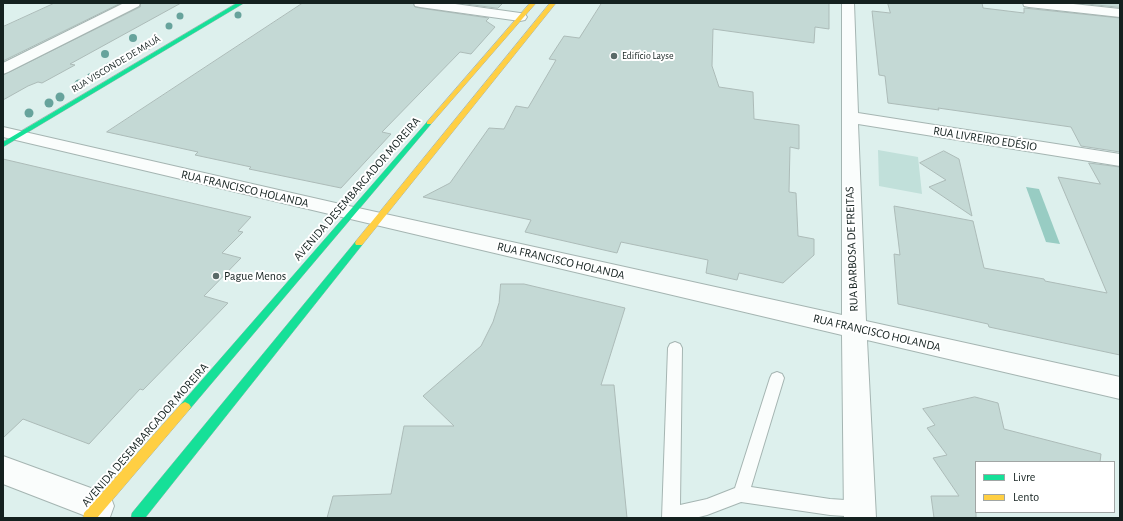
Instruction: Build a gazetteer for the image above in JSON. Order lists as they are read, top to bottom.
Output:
{
  "streets": {
    "main road": ["RUA VISCONDE DE MAUÁ", "AVENIDA DESEMBARGADOR MOREIRA"],
    "street": ["RUA LIVREIRO EDÉSIO", "RUA FRANCISCO HOLANDA", "RUA BARBOSA DE FREITAS"]
  },
  "crossings": [
    ["RUA VISCONDE DE MAUÁ", "RUA FRANCISCO HOLANDA"],
    ["RUA LIVREIRO EDÉSIO", "RUA BARBOSA DE FREITAS"],
    ["RUA FRANCISCO HOLANDA", "AVENIDA DESEMBARGADOR MOREIRA"],
    ["RUA FRANCISCO HOLANDA", "RUA BARBOSA DE FREITAS"]
  ],
  "places": ["Edifício Layse", "Pague Menos"],
  "legend": ["Livre", "Lento"]
}
